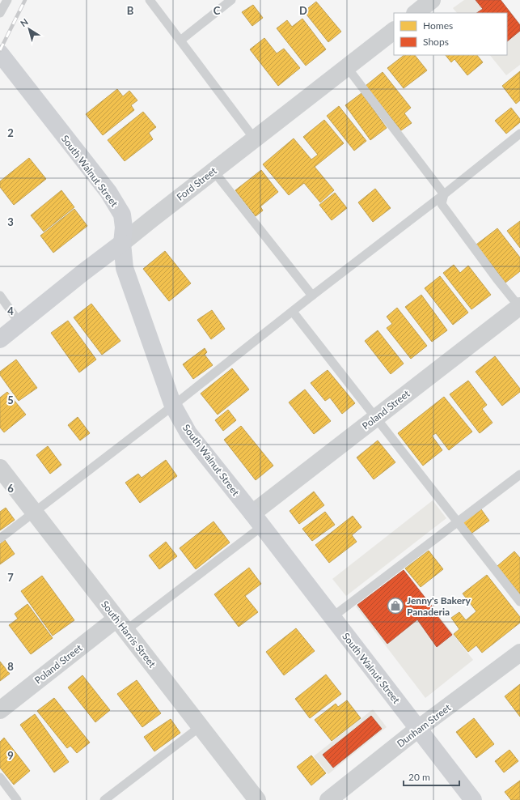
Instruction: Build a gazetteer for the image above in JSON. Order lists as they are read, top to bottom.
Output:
{
  "streets": {
    "street": [
      "South Walnut Street",
      "Ford Street",
      "Poland Street",
      "South Harris Street",
      "Dunham Street"
    ]
  },
  "crossings": [
    ["South Walnut Street", "Ford Street"],
    ["South Walnut Street", "Poland Street"],
    ["South Walnut Street", "Dunham Street"],
    ["Poland Street", "South Harris Street"]
  ],
  "places": {
    "shop": ["Jenny's Bakery Panaderia"]
  },
  "legend": ["Homes", "Shops"],
  "scale_bar": "20 m",
  "north": "top left",
  "grid": {
    "columns": ["B", "C", "D"],
    "rows": [
      "2",
      "3",
      "4",
      "5",
      "6",
      "7",
      "8",
      "9"
    ]
  }
}
